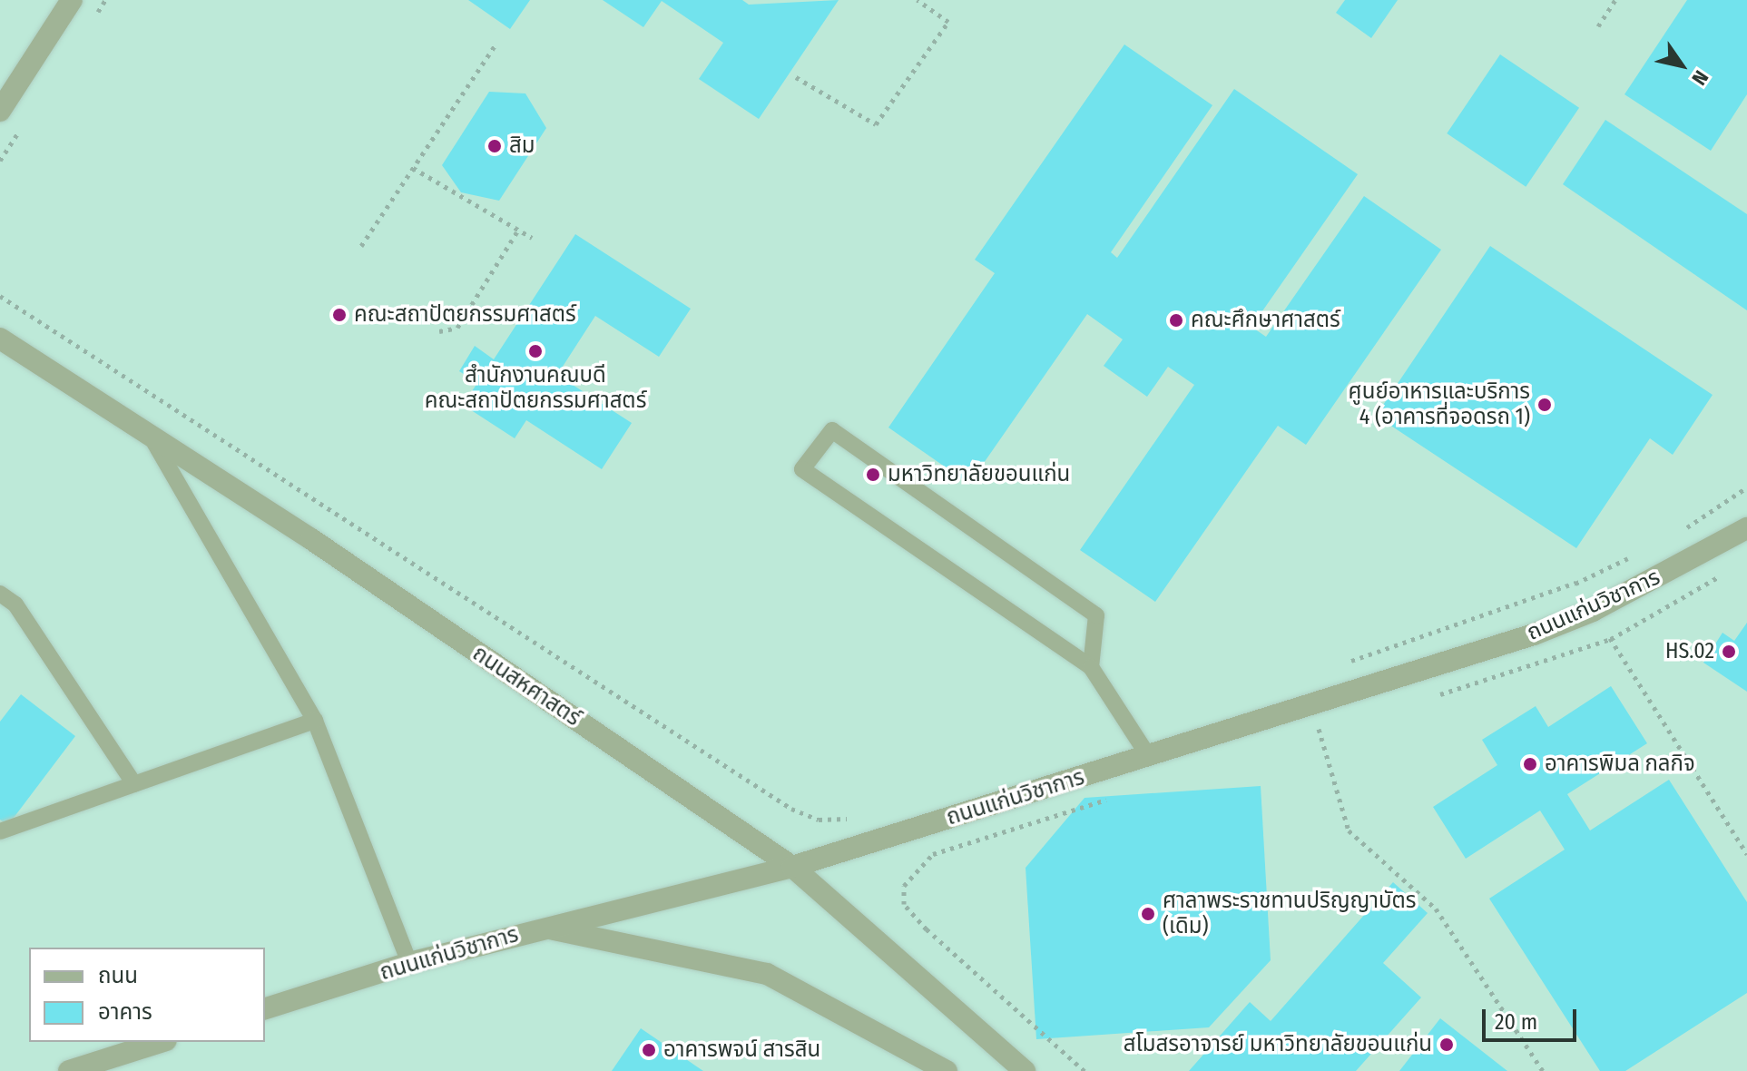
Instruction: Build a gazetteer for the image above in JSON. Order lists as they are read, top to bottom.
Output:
{
  "streets": {
    "street": ["ถนนแก่นวิชาการ", "ถนนสหศาสตร์"]
  },
  "crossings": [
    ["ถนนแก่นวิชาการ", "ถนนสหศาสตร์"]
  ],
  "places": [
    "สิม",
    "คณะสถาปัตยกรรมศาสตร์",
    "คณะศึกษาศาสตร์",
    "สำนักงานคณบดี คณะสถาปัตยกรรมศาสตร์",
    "ศูนย์อาหารและบริการ 4 (อาคารที่จอดรถ 1)",
    "มหาวิทยาลัยขอนแก่น",
    "HS.02",
    "อาคารพิมล กลกิจ",
    "ศาลาพระราชทานปริญญาบัตร (เดิม)",
    "สโมสรอาจารย์ มหาวิทยาลัยขอนแก่น",
    "อาคารพจน์ สารสิน"
  ],
  "legend": ["ถนน", "อาคาร"],
  "scale_bar": "20 m",
  "north": "bottom right"
}
